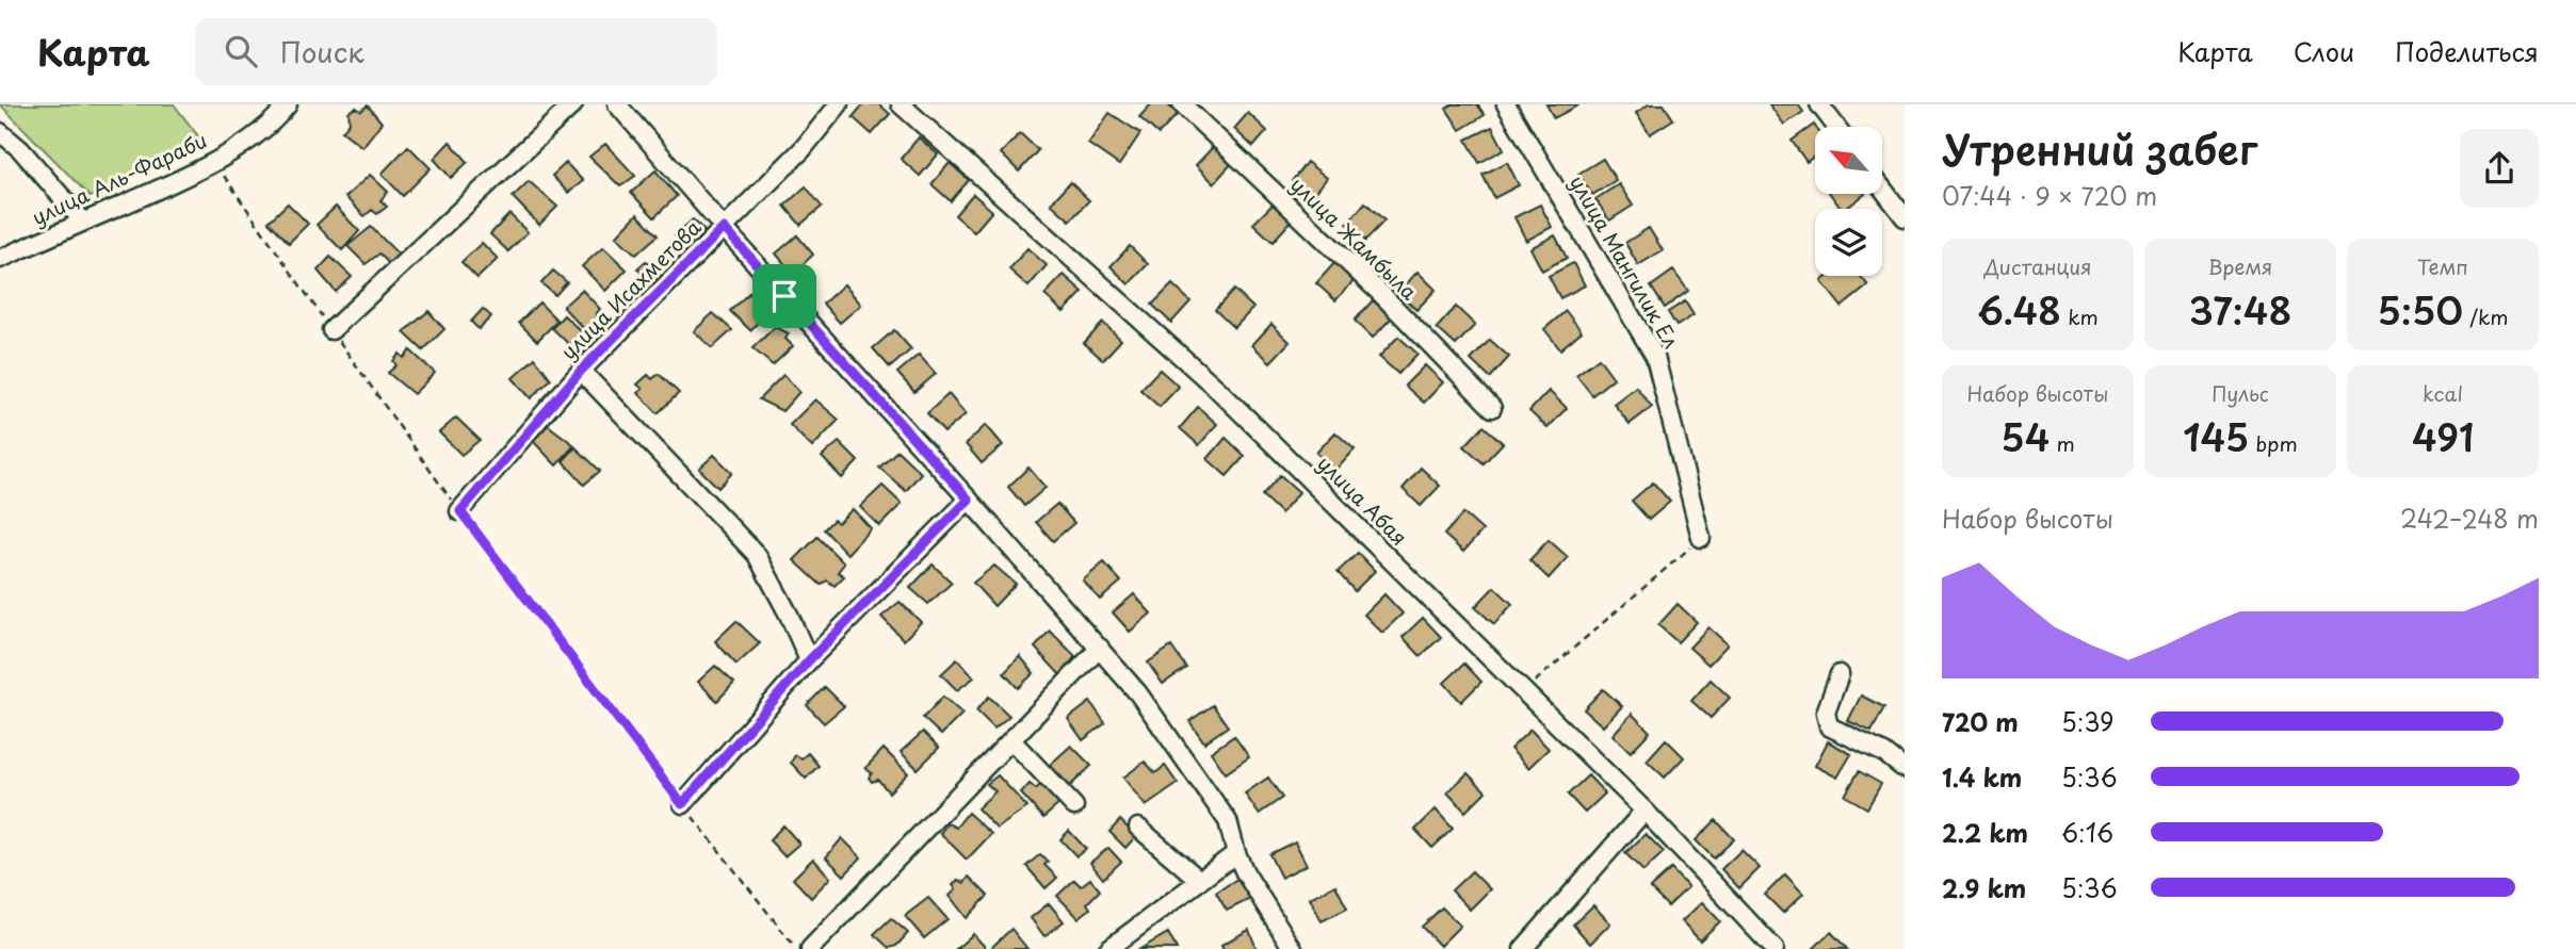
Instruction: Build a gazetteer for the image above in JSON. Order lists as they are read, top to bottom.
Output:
{
  "streets": {
    "street": [
      "улица Аль-Фараби",
      "улица Жамбыла",
      "улица Мангилик Ел",
      "улица Исахметова",
      "улица Абая"
    ]
  },
  "north": "top left",
  "page": {
    "header": "Карта",
    "search": "Поиск",
    "nav": ["Карта", "Слои", "Поделиться"],
    "heading": ["Утренний забег", "07:44 · 9 × 720 m"],
    "stats": [
      ["Дистанция", "6.48 km"],
      ["Время", "37:48"],
      ["Темп", "5:50 /km"],
      ["Набор высоты", "54 m"],
      ["Пульс", "145 bpm"],
      ["kcal", "491"]
    ],
    "chart": ["Набор высоты", "242–248 m"],
    "list": [
      {
        "name": "720 m",
        "note": "5:39"
      },
      {
        "name": "1.4 km",
        "note": "5:36"
      },
      {
        "name": "2.2 km",
        "note": "6:16"
      },
      {
        "name": "2.9 km",
        "note": "5:36"
      }
    ]
  }
}
